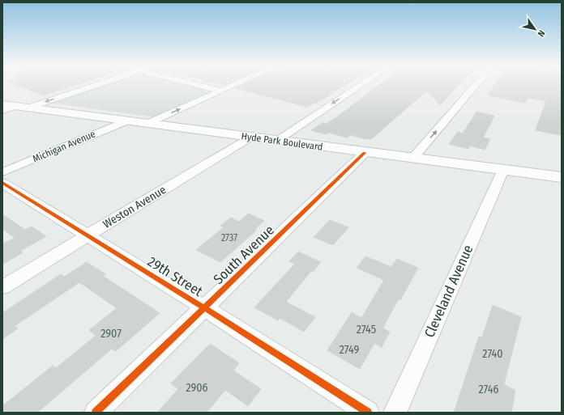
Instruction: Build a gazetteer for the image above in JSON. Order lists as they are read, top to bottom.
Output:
{
  "streets": {
    "main road": ["Hyde Park Boulevard"],
    "street": [
      "Michigan Avenue",
      "Weston Avenue",
      "South Avenue",
      "29th Street",
      "Cleveland Avenue"
    ]
  },
  "crossings": [
    ["Hyde Park Boulevard", "Michigan Avenue"],
    ["Hyde Park Boulevard", "Weston Avenue"],
    ["Hyde Park Boulevard", "South Avenue"],
    ["Hyde Park Boulevard", "Cleveland Avenue"],
    ["Weston Avenue", "29th Street"],
    ["South Avenue", "29th Street"]
  ],
  "house_numbers": [
    "2737",
    "2745",
    "2907",
    "2749",
    "2740",
    "2906",
    "2746"
  ],
  "north": "bottom right"
}
